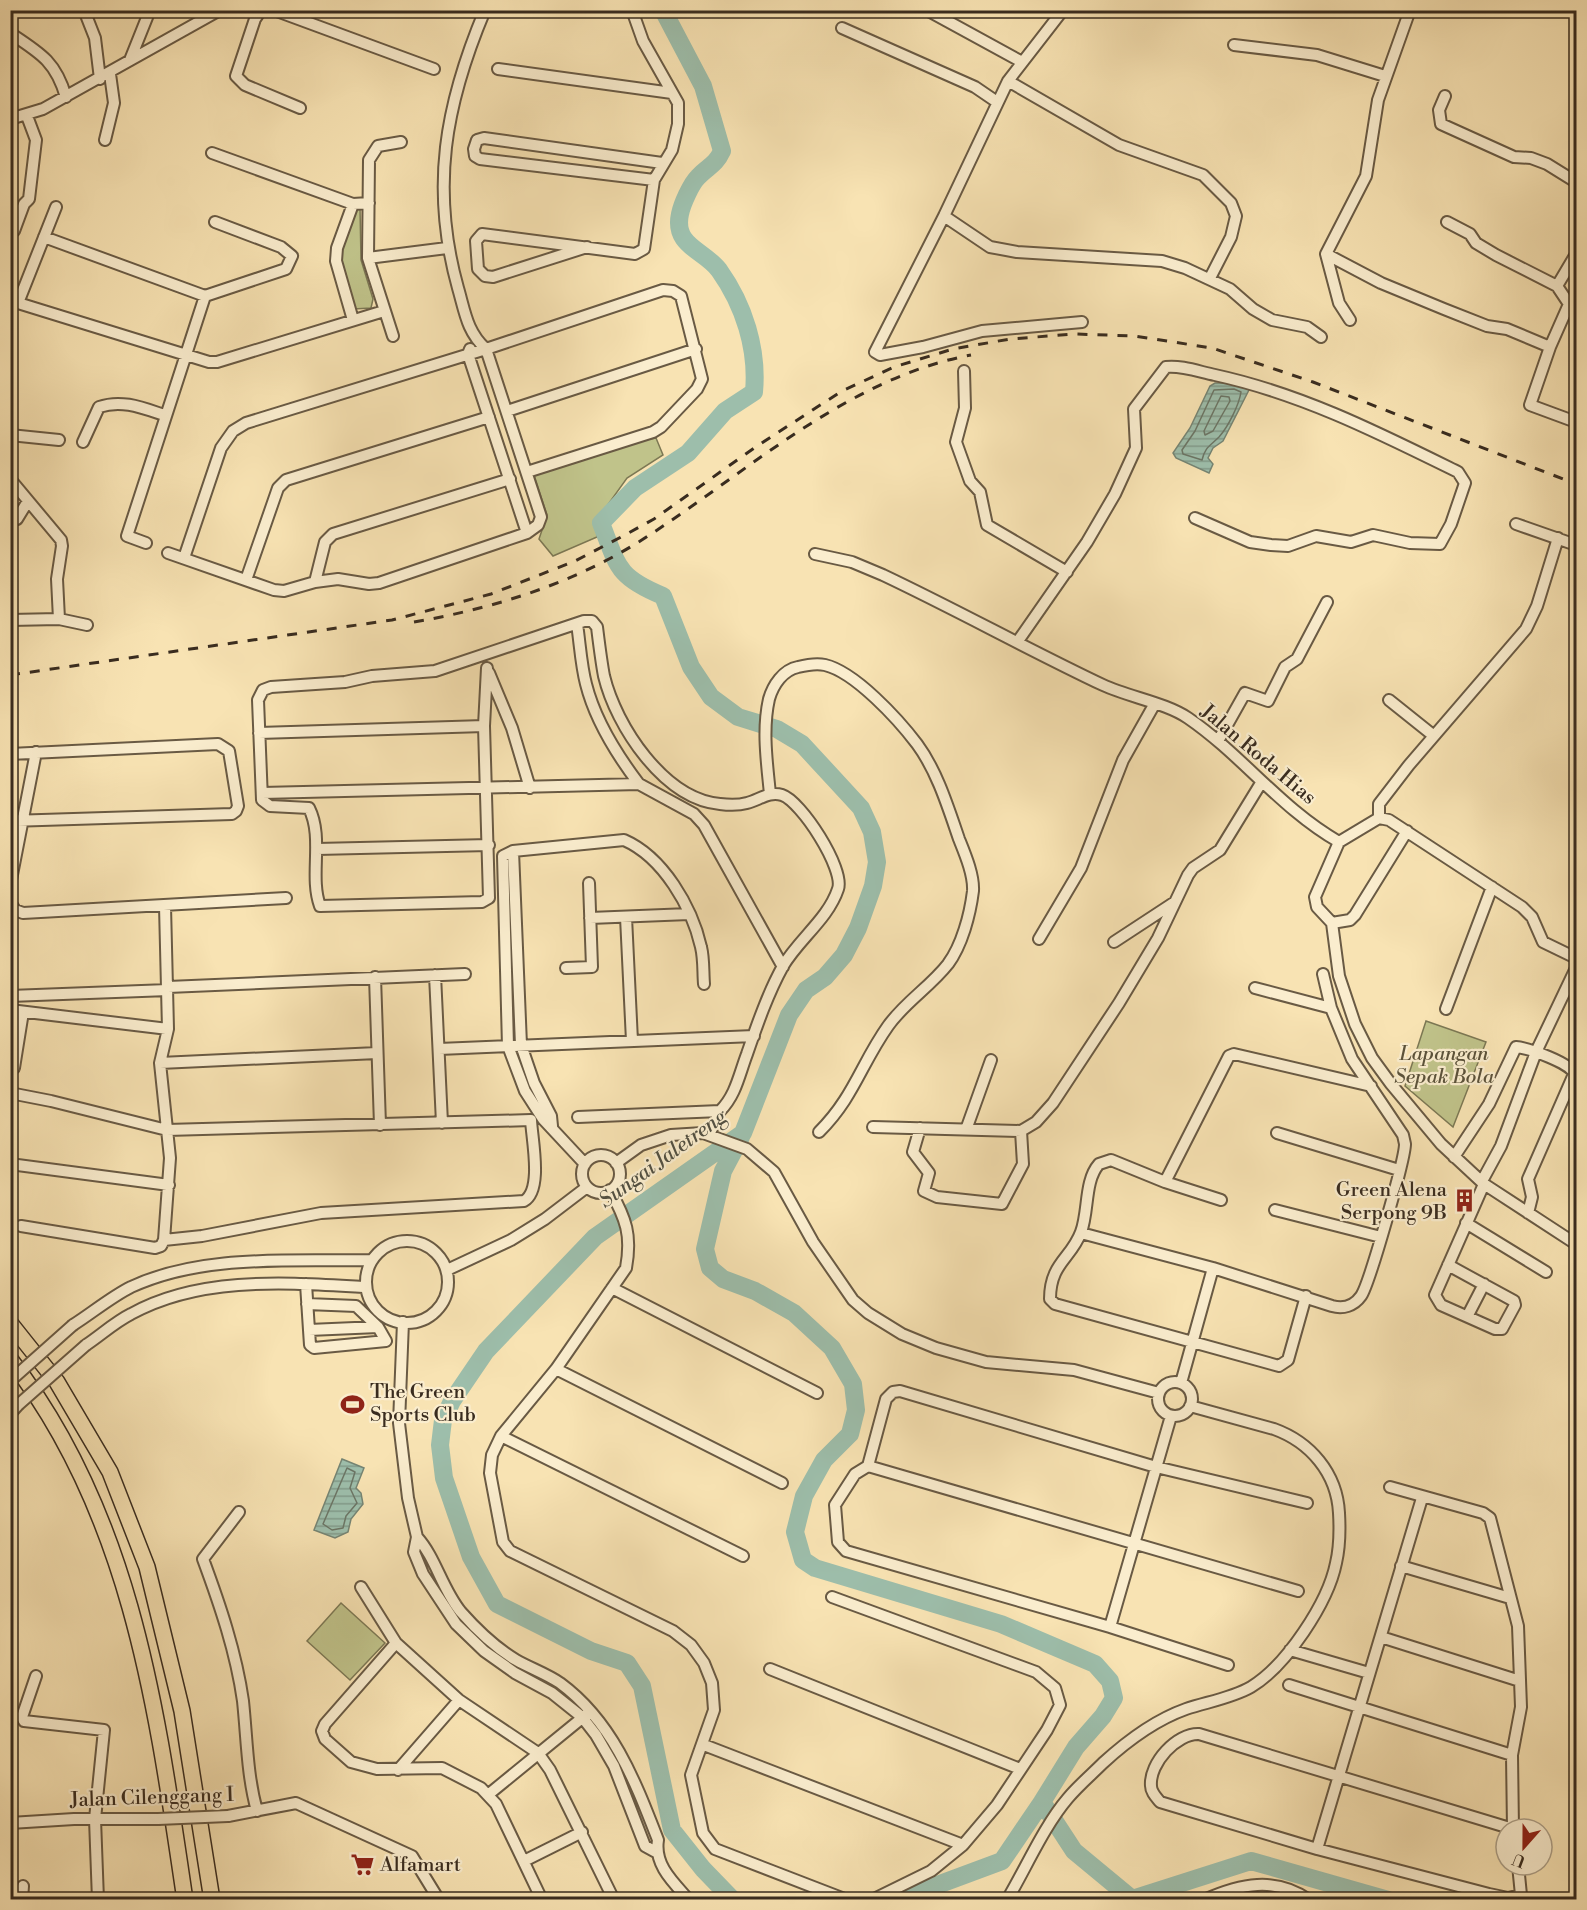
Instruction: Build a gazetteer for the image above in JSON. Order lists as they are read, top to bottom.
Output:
{
  "streets": {
    "street": ["Jalan Roda Hias", "Jalan Cilenggang I"]
  },
  "water": ["Sungai Jaletreng"],
  "parks": ["Lapangan Sepak Bola"],
  "places": {
    "building": ["Green Alena Serpong 9B"],
    "sports": ["The Green Sports Club"],
    "supermarket": ["Alfamart"]
  },
  "north": "bottom"
}
